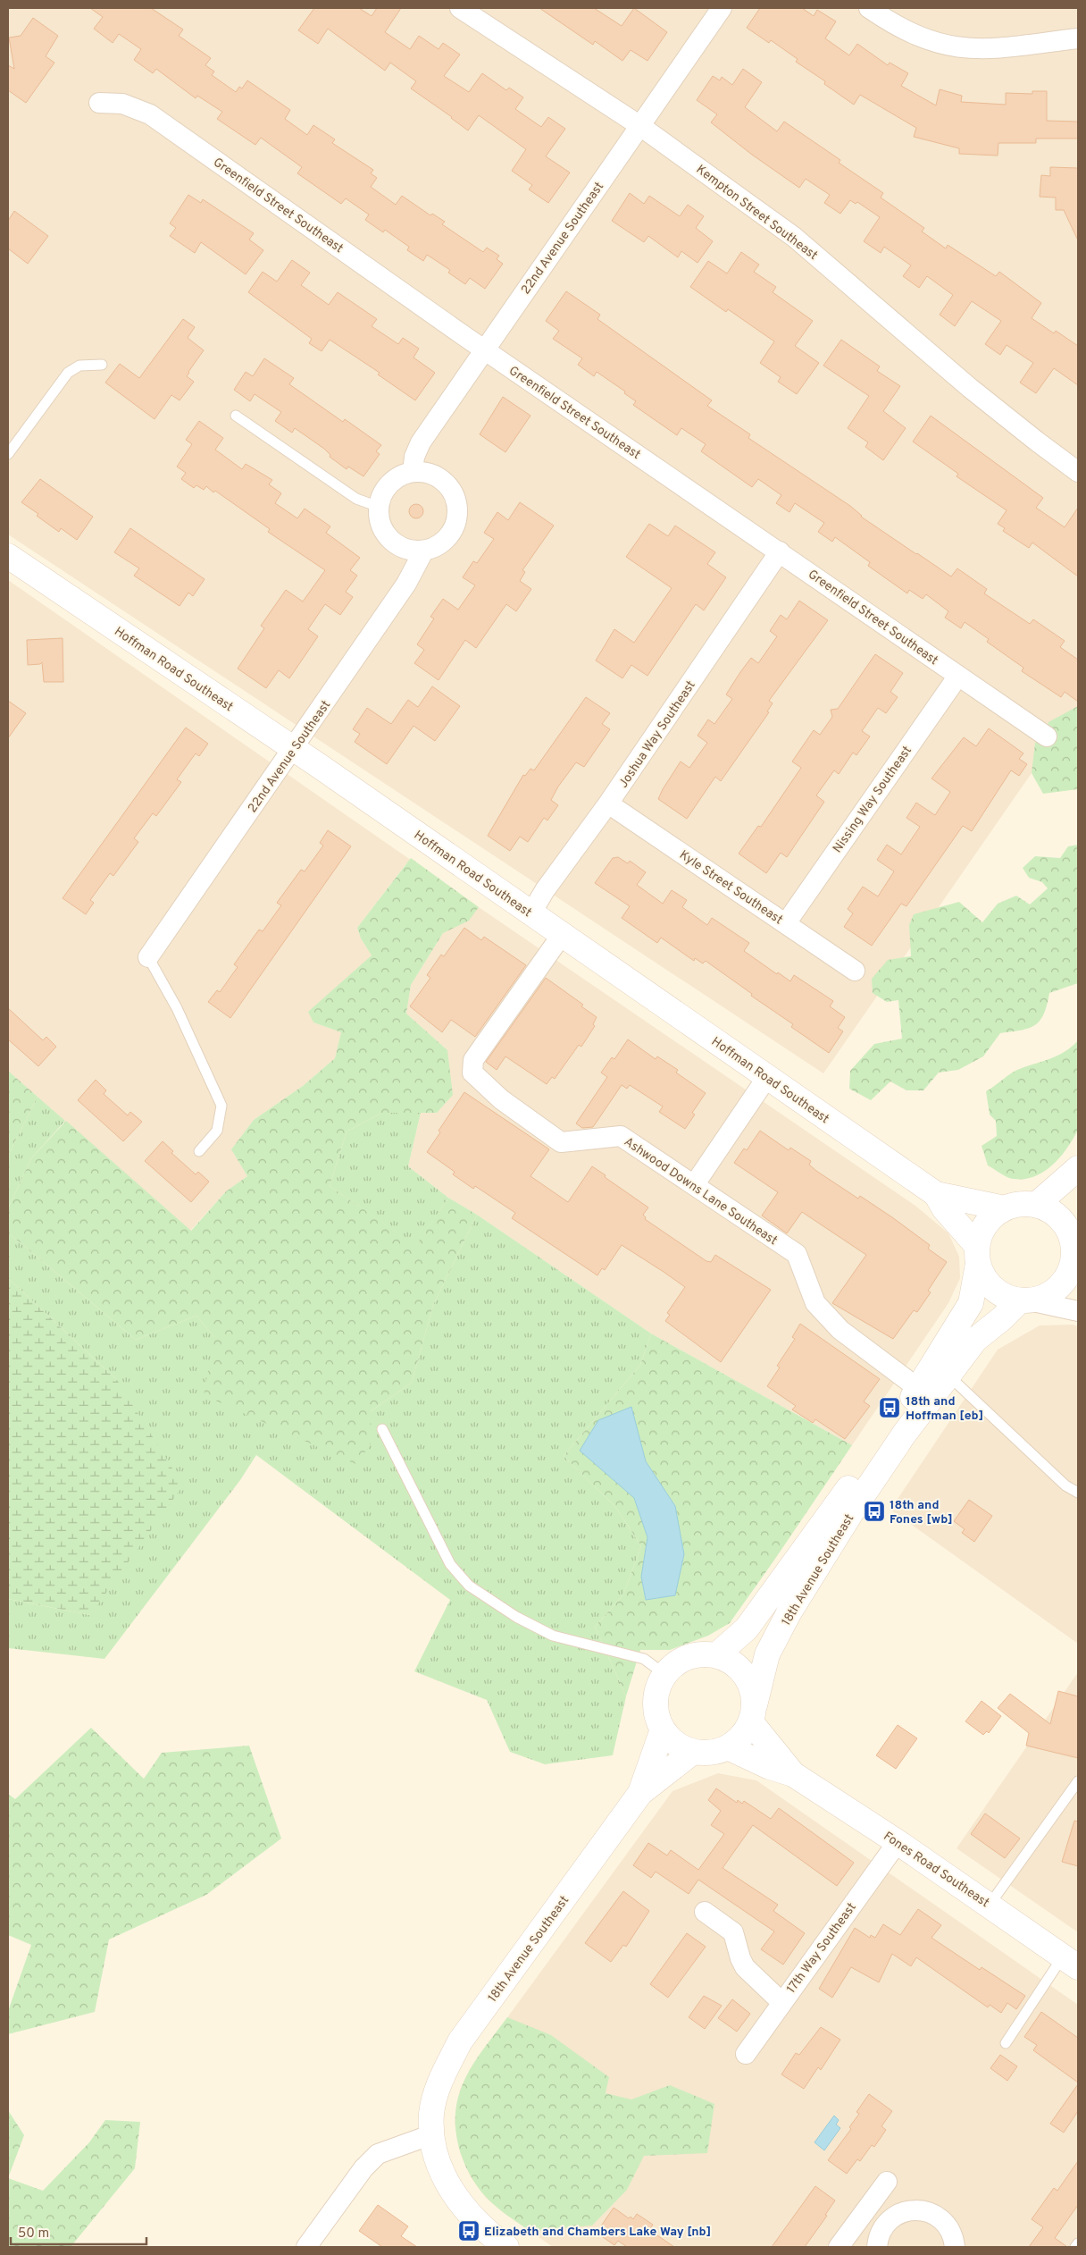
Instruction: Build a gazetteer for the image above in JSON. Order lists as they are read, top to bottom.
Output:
{
  "streets": {
    "street": [
      "Greenfield Street Southeast",
      "Kempton Street Southeast",
      "22nd Avenue Southeast",
      "Hoffman Road Southeast",
      "Joshua Way Southeast",
      "Nissing Way Southeast",
      "Kyle Street Southeast",
      "Ashwood Downs Lane Southeast",
      "18th Avenue Southeast",
      "Fones Road Southeast",
      "17th Way Southeast"
    ]
  },
  "crossings": [
    ["Greenfield Street Southeast", "22nd Avenue Southeast"],
    ["Greenfield Street Southeast", "Joshua Way Southeast"],
    ["Greenfield Street Southeast", "Nissing Way Southeast"],
    ["Kempton Street Southeast", "22nd Avenue Southeast"],
    ["22nd Avenue Southeast", "Hoffman Road Southeast"],
    ["Hoffman Road Southeast", "Joshua Way Southeast"],
    ["Hoffman Road Southeast", "Ashwood Downs Lane Southeast"],
    ["Hoffman Road Southeast", "18th Avenue Southeast"],
    ["Joshua Way Southeast", "Kyle Street Southeast"],
    ["Nissing Way Southeast", "Kyle Street Southeast"],
    ["Ashwood Downs Lane Southeast", "18th Avenue Southeast"],
    ["18th Avenue Southeast", "Fones Road Southeast"],
    ["Fones Road Southeast", "17th Way Southeast"]
  ],
  "places": {
    "bus stop": ["18th and Hoffman [eb]", "18th and Fones [wb]", "Elizabeth and Chambers Lake Way [nb]"]
  },
  "scale_bar": "50 m"
}
